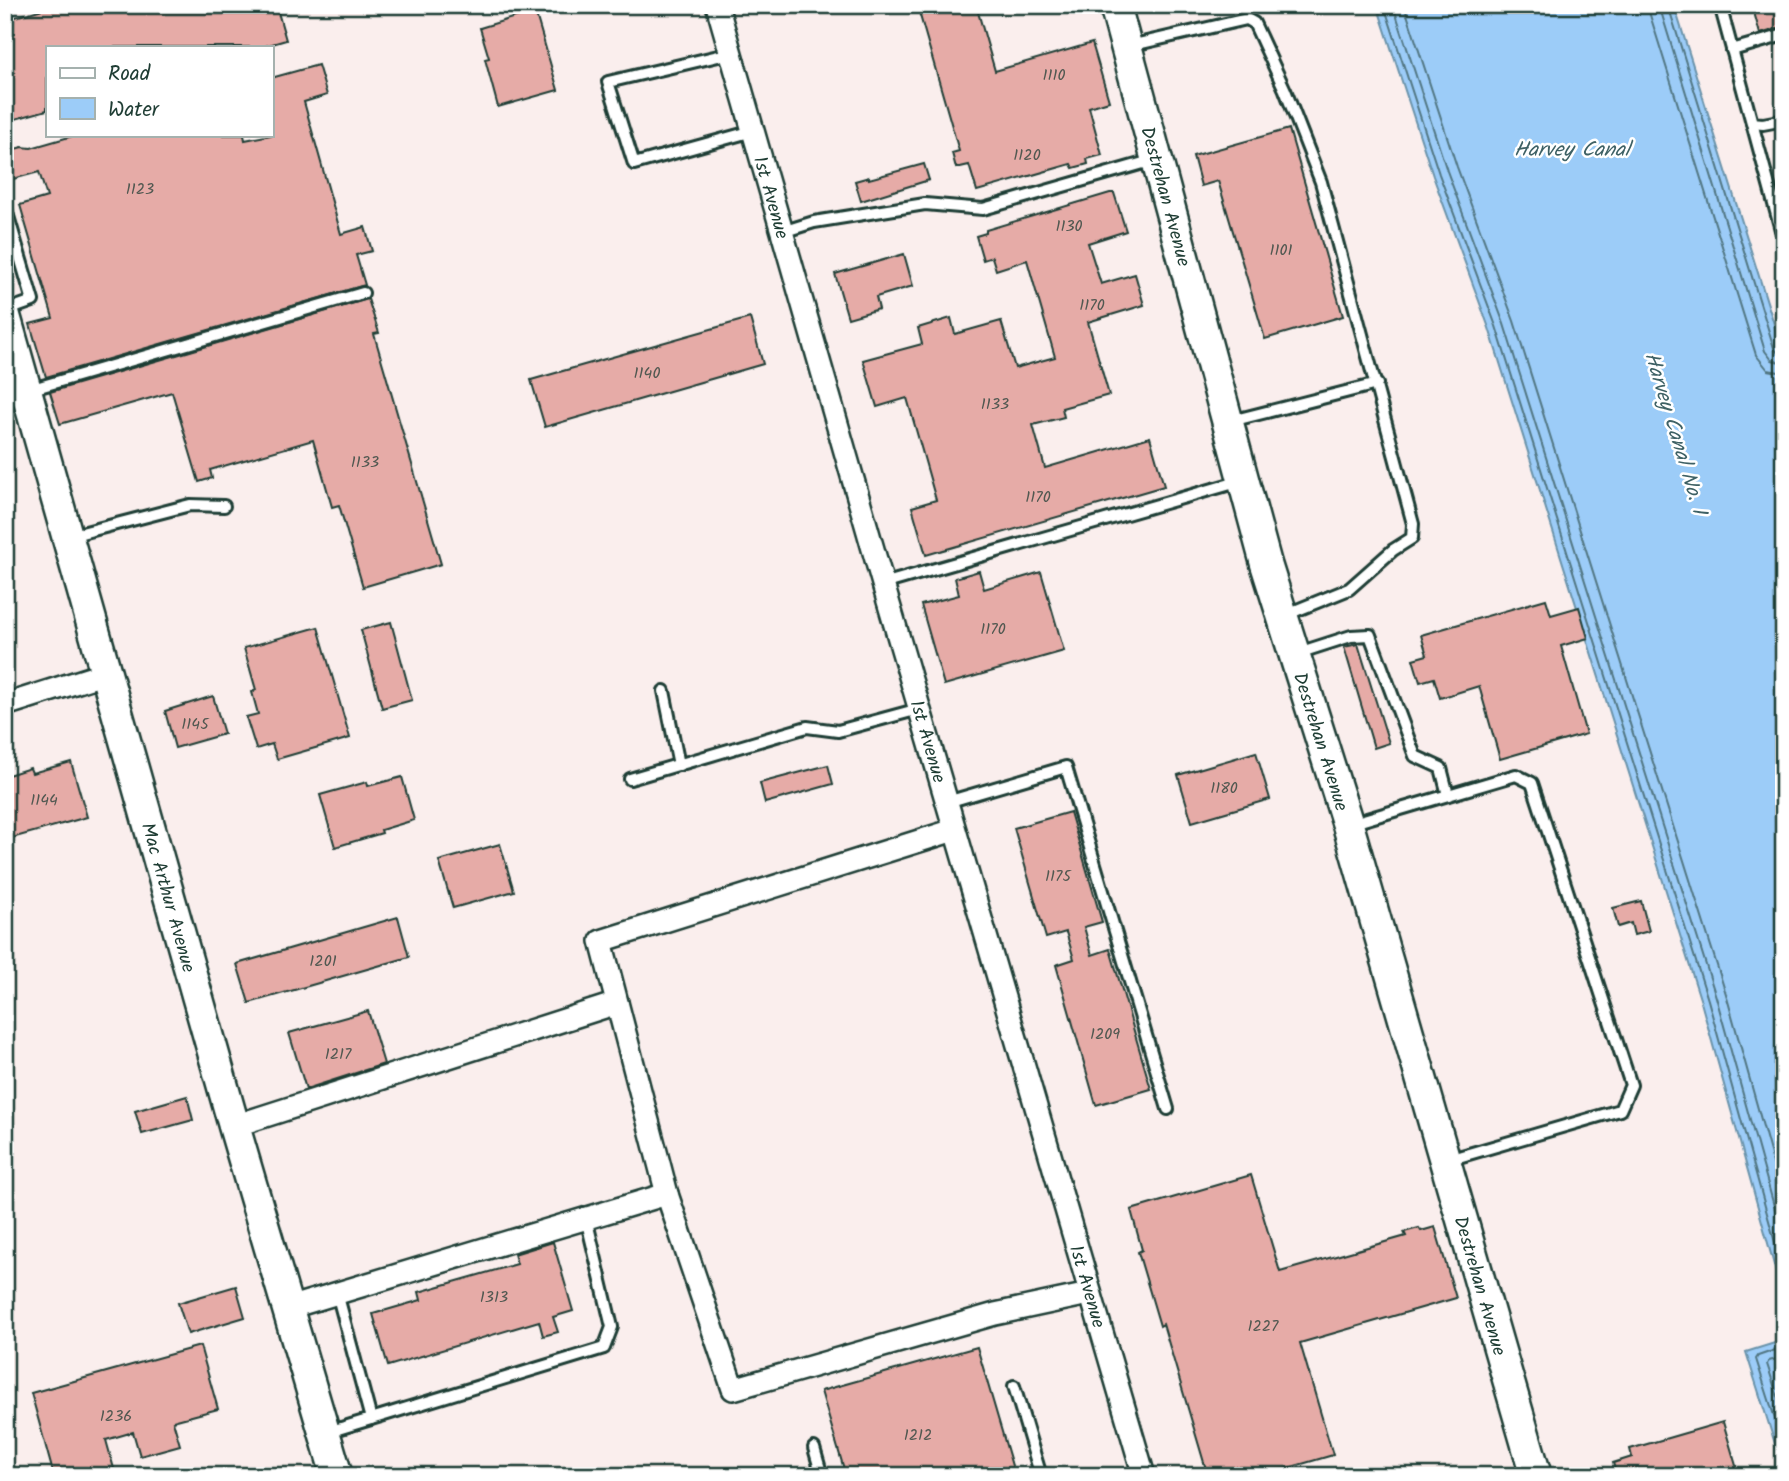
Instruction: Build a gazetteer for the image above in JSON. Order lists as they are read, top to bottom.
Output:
{
  "streets": {
    "main road": ["Destrehan Avenue", "Mac Arthur Avenue"],
    "street": ["1st Avenue"]
  },
  "water": ["Harvey Canal", "Harvey Canal No. 1"],
  "house_numbers": [
    "1110",
    "1120",
    "1123",
    "1130",
    "1101",
    "1170",
    "1140",
    "1133",
    "1133",
    "1170",
    "1170",
    "1145",
    "1180",
    "1144",
    "1175",
    "1201",
    "1209",
    "1217",
    "1313",
    "1227",
    "1236",
    "1212"
  ],
  "legend": ["Road", "Water"]
}
